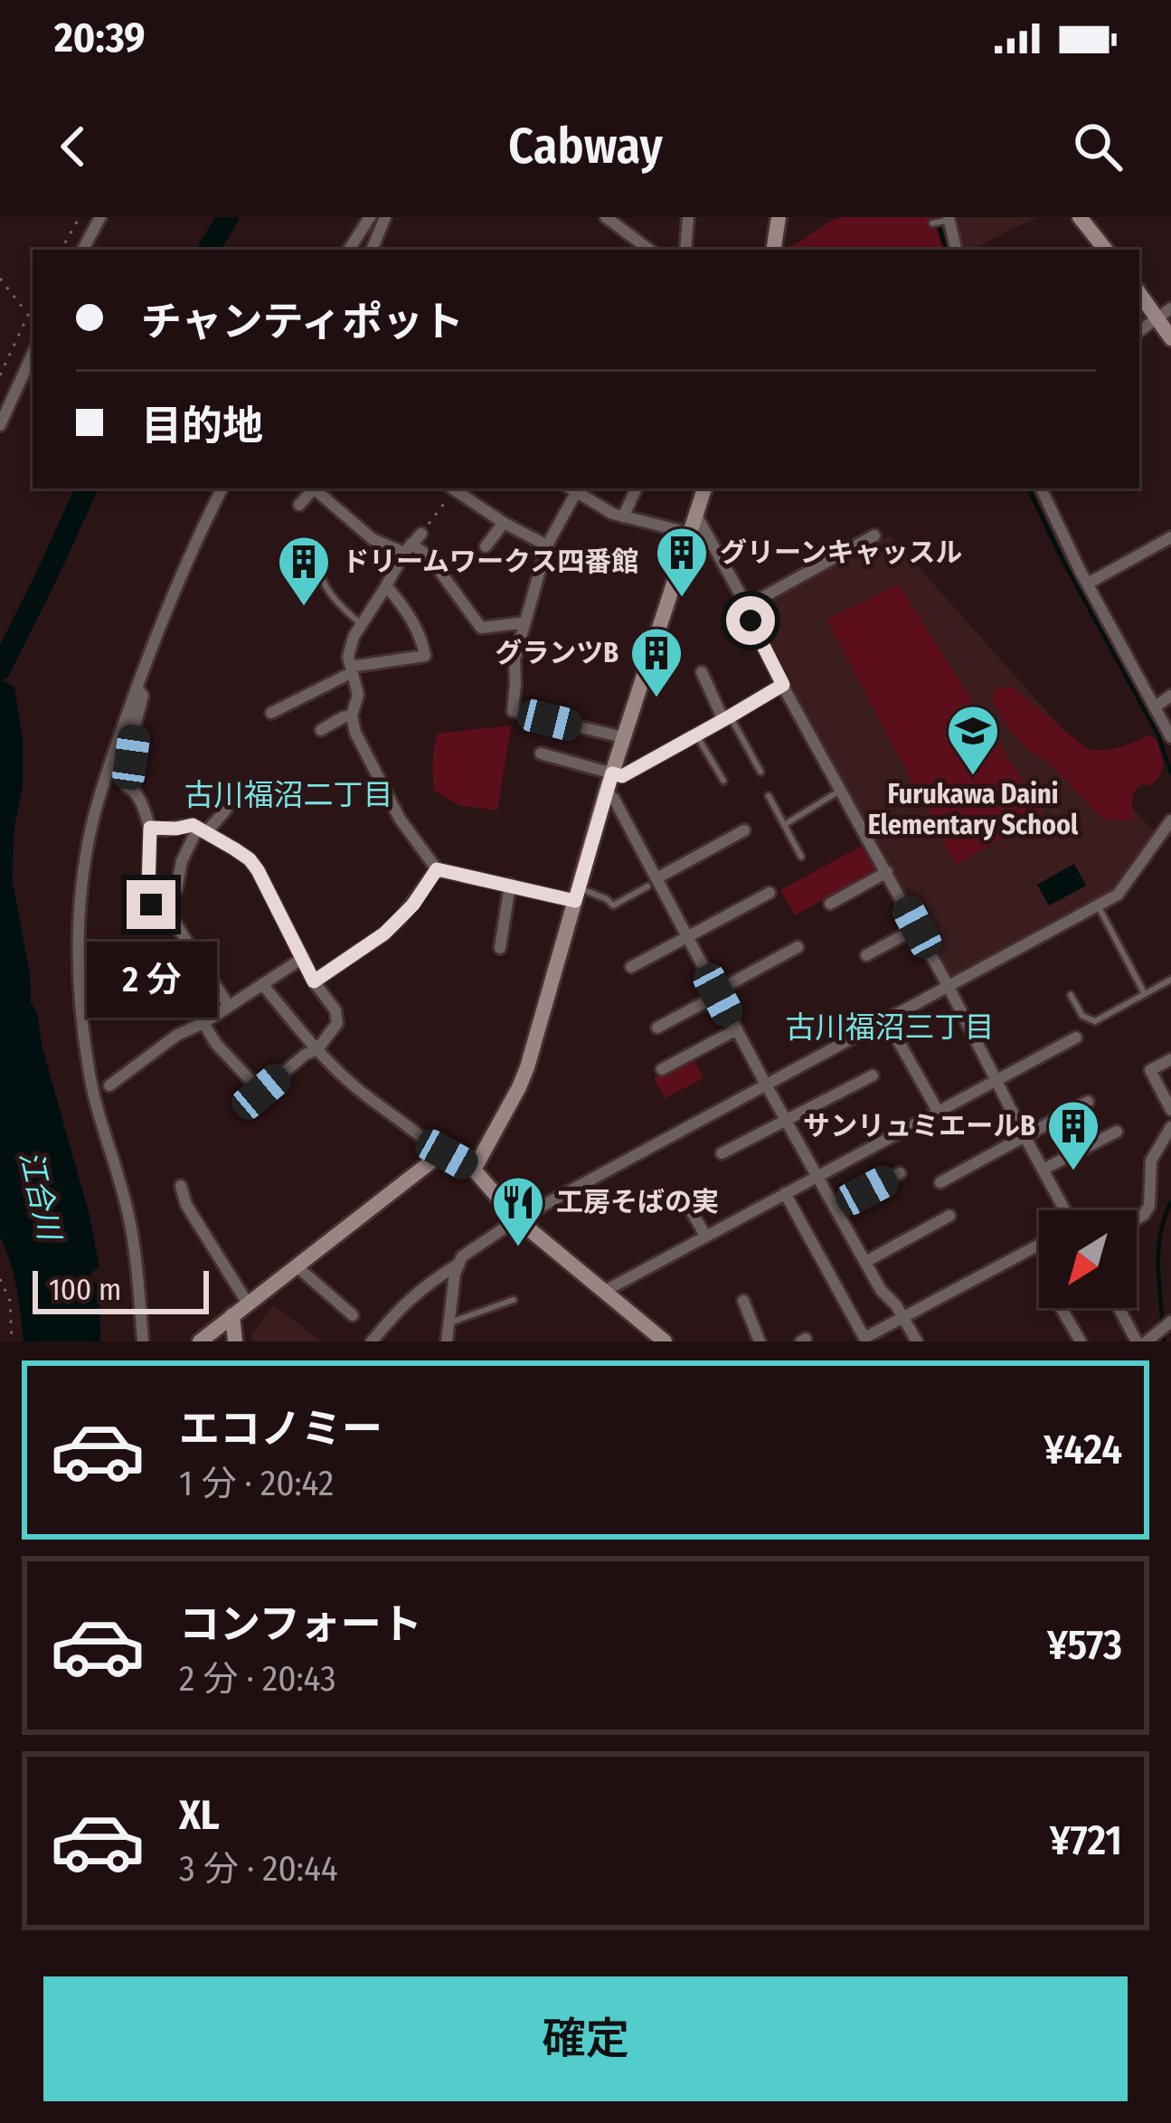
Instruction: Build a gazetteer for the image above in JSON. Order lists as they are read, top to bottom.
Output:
{
  "districts": ["古川福沼二丁目", "古川福沼三丁目"],
  "water": ["江合川"],
  "places": {
    "building": [
      "グリーンキャッスル",
      "ドリームワークス四番館",
      "グランツB",
      "サンリュミエールB"
    ],
    "school or university": ["Furukawa Daini Elementary School"],
    "restaurant": ["工房そばの実"]
  },
  "scale_bar": "100 m",
  "north": "bottom left",
  "page": {
    "status": "20:39",
    "header": "Cabway",
    "banner": ["チャンティポット", "目的地"],
    "bubble": "2 分",
    "scale": "100 m",
    "list": [
      {
        "name": "エコノミー",
        "note": "1 分 · 20:42",
        "value": "¥424"
      },
      {
        "name": "コンフォート",
        "note": "2 分 · 20:43",
        "value": "¥573"
      },
      {
        "name": "XL",
        "note": "3 分 · 20:44",
        "value": "¥721"
      }
    ],
    "buttons": "確定"
  }
}
